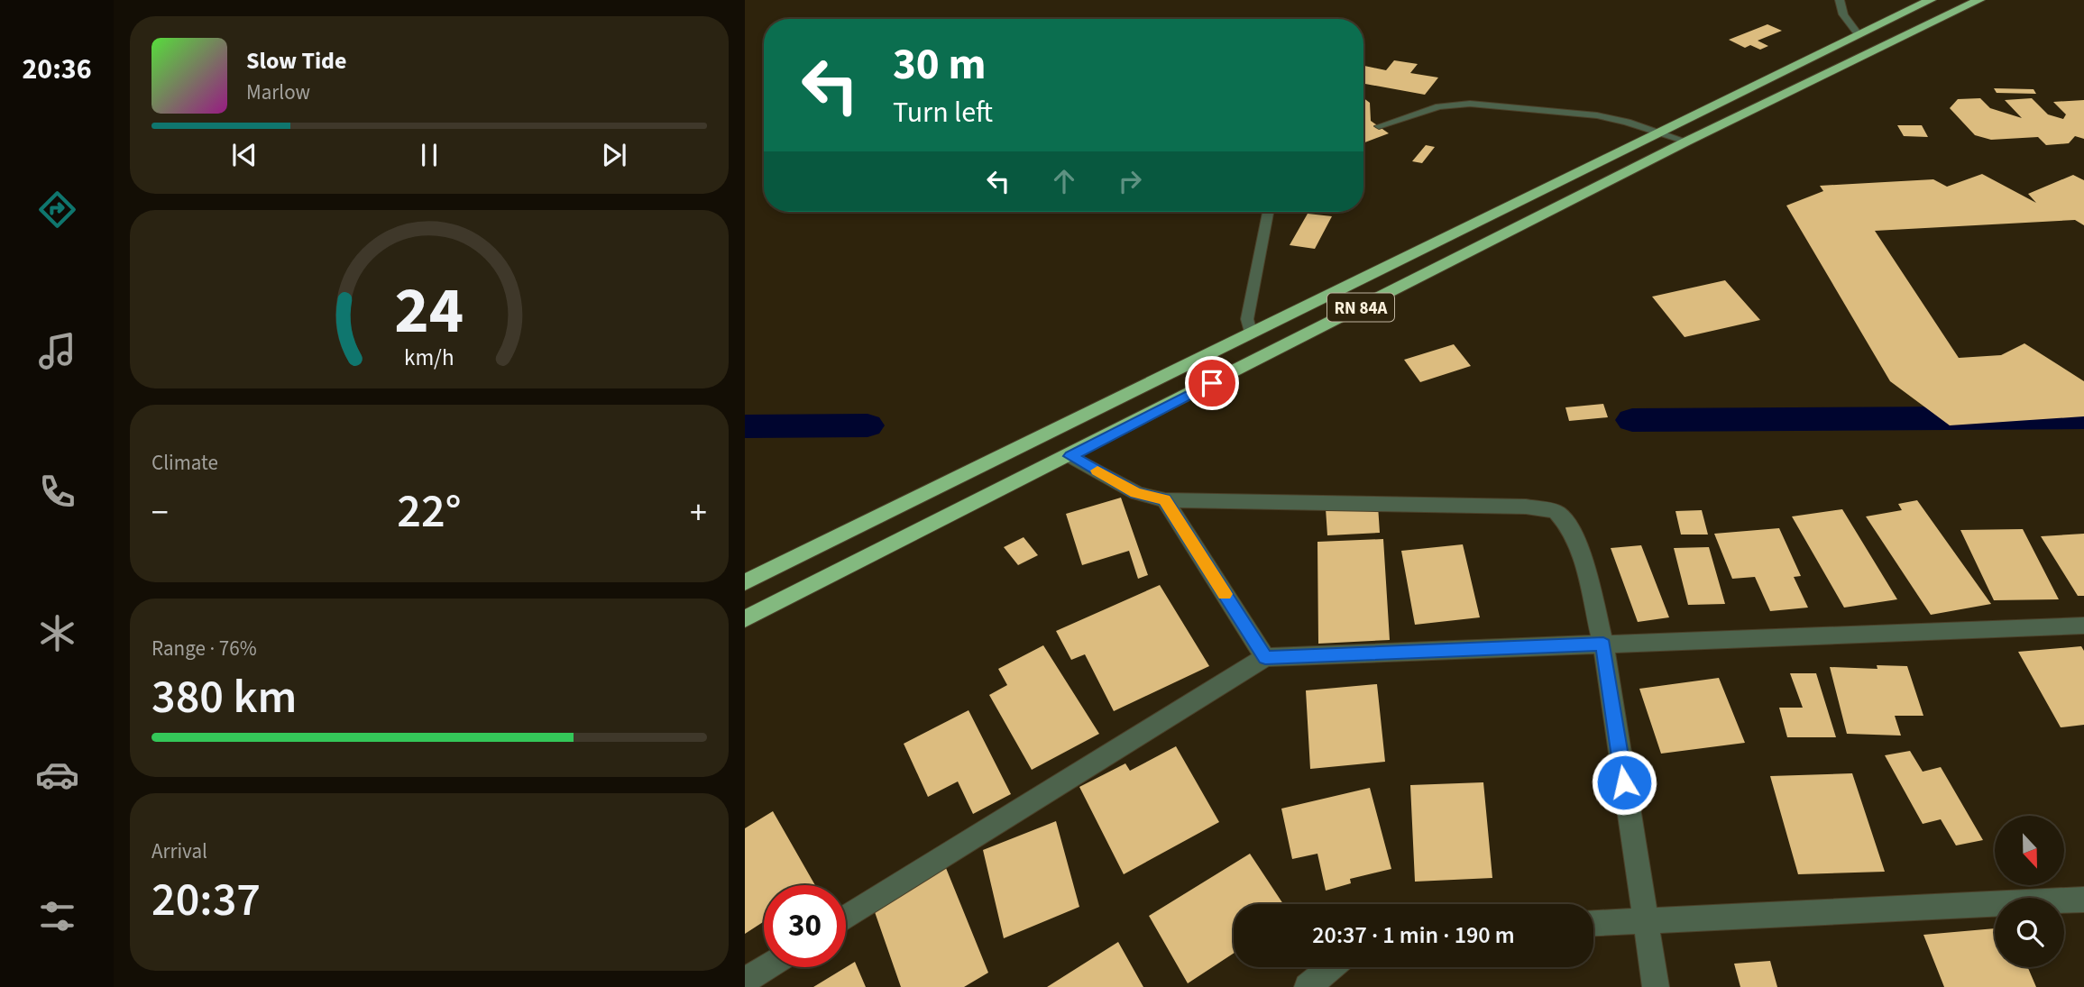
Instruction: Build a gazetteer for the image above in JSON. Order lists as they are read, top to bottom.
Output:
{
  "streets": {
    "highway": ["RN 84A"]
  },
  "north": "bottom",
  "page": {
    "tabs": "20:36",
    "turn": ["30 m", "Turn left"],
    "song": ["Slow Tide", "Marlow"],
    "tile": [
      "Climate",
      ["Range · 76%", "380 km"],
      ["Arrival", "20:37"]
    ],
    "heat": ["−", "22°", "+"],
    "limit": "30",
    "trip": "20:37 · 1 min · 190 m",
    "gauge": ["24", "km/h"]
  }
}
